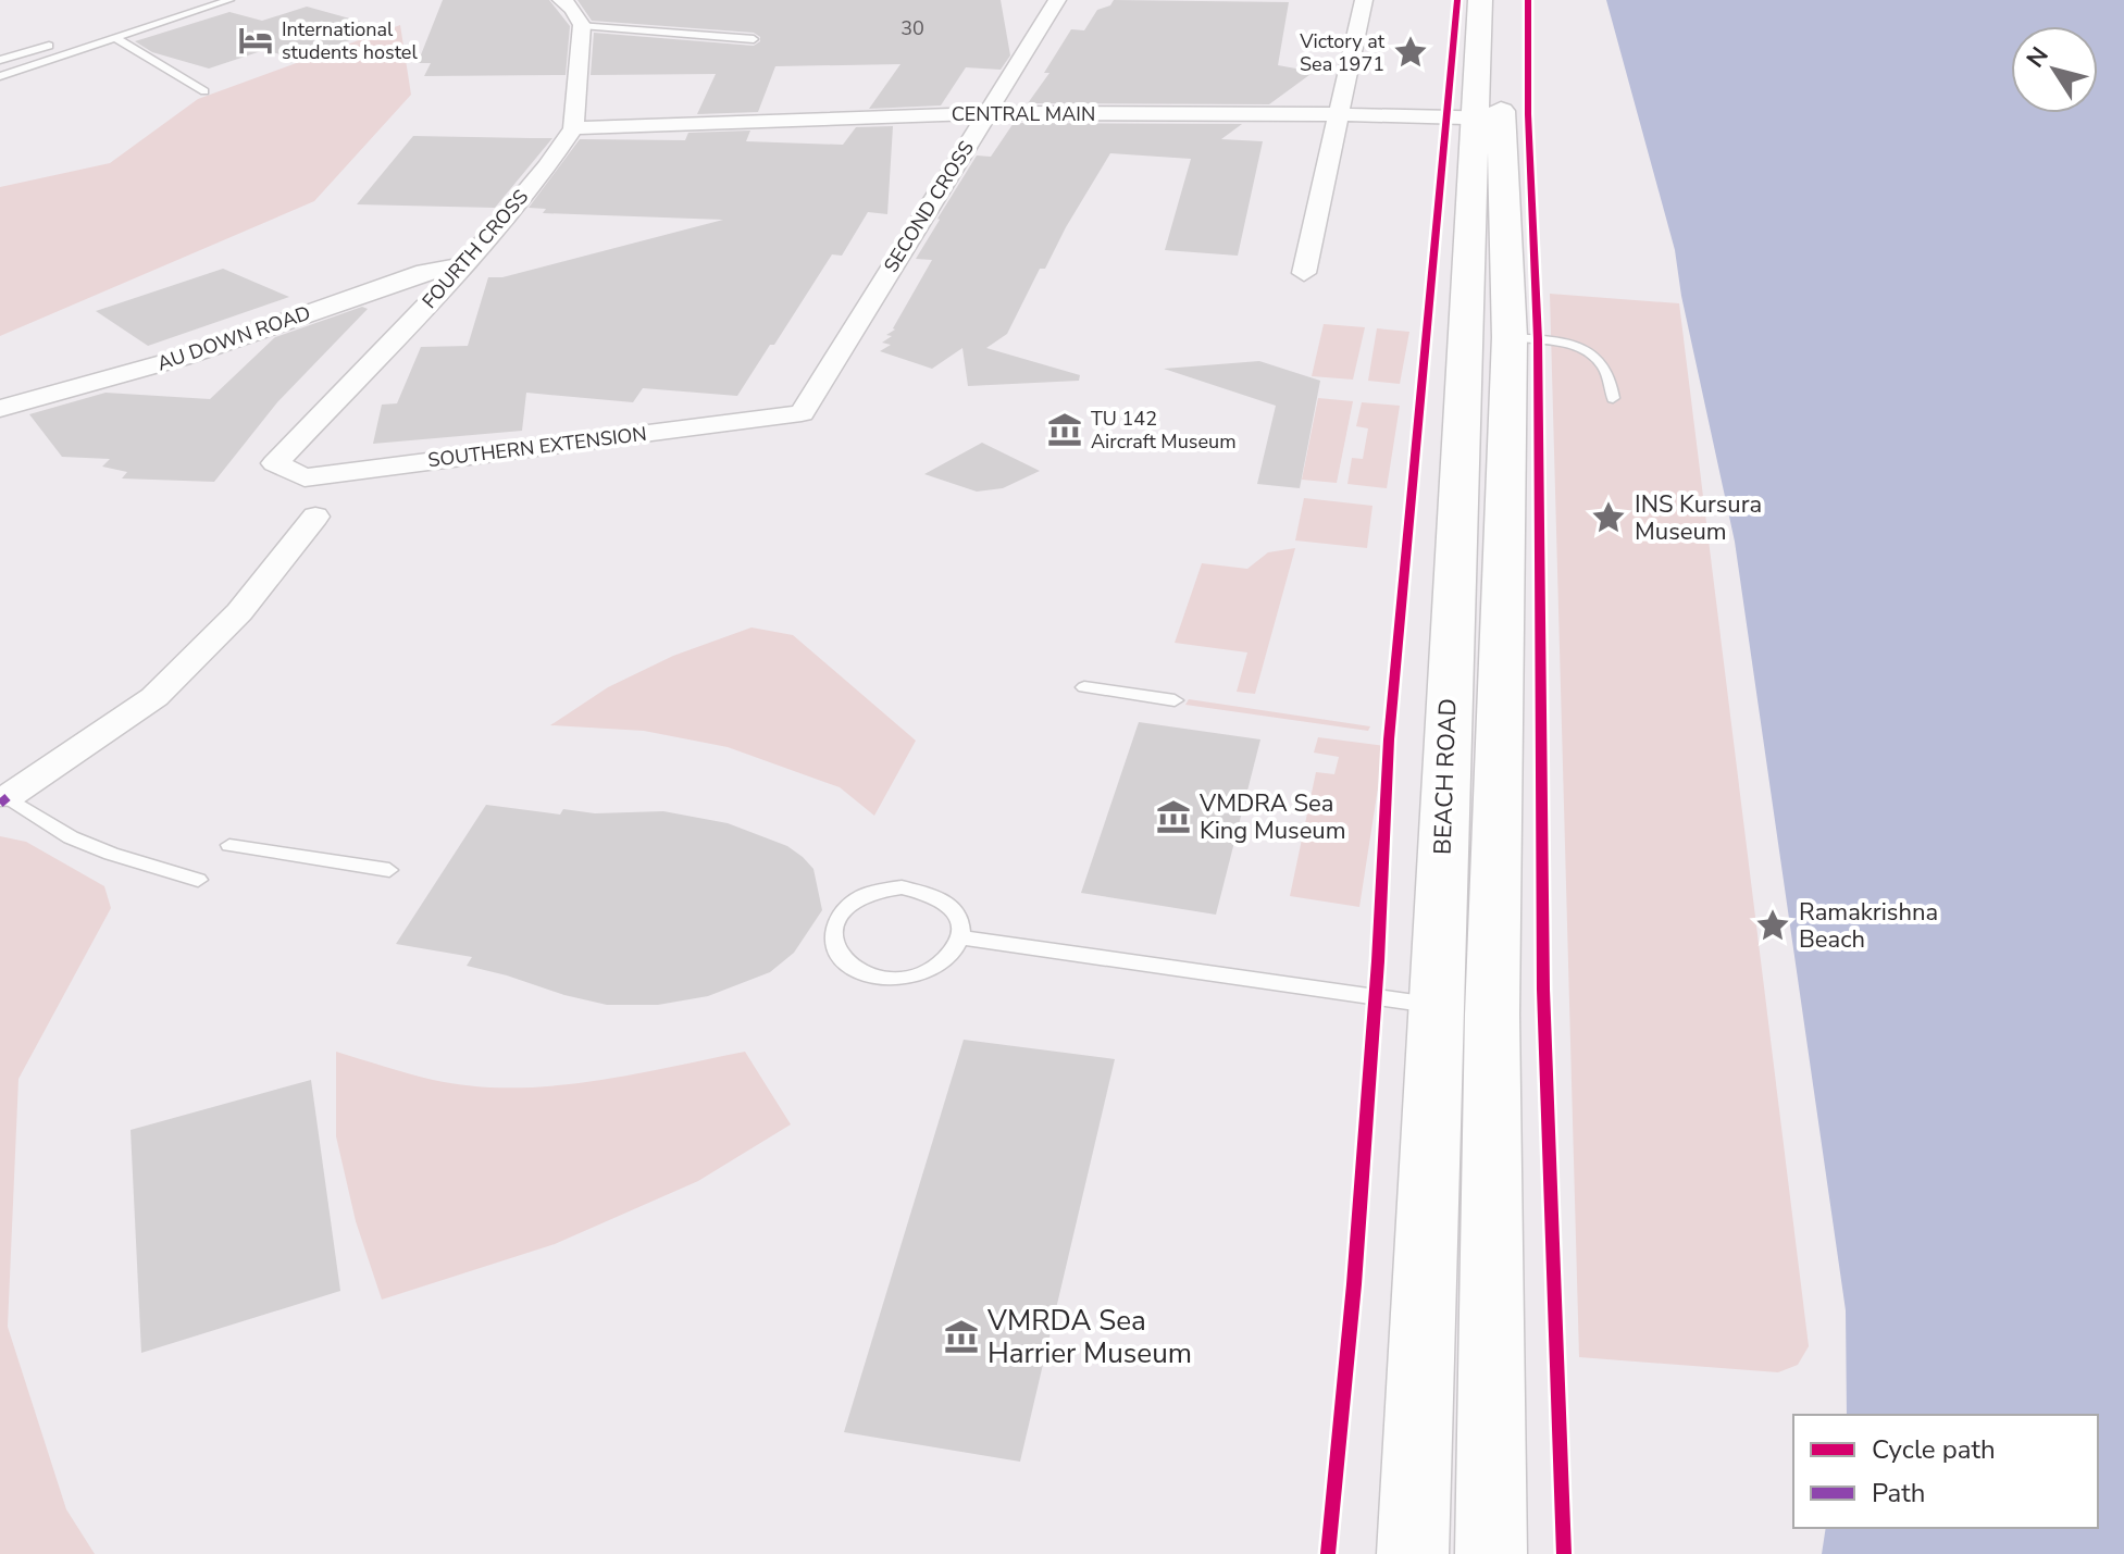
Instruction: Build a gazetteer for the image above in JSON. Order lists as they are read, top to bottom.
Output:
{
  "streets": {
    "main road": ["BEACH ROAD"],
    "street": [
      "CENTRAL MAIN",
      "SECOND CROSS",
      "FOURTH CROSS",
      "AU DOWN ROAD",
      "SOUTHERN EXTENSION"
    ]
  },
  "crossings": [
    ["CENTRAL MAIN", "SECOND CROSS"],
    ["CENTRAL MAIN", "FOURTH CROSS"],
    ["CENTRAL MAIN", "BEACH ROAD"],
    ["SECOND CROSS", "SOUTHERN EXTENSION"],
    ["FOURTH CROSS", "AU DOWN ROAD"],
    ["FOURTH CROSS", "SOUTHERN EXTENSION"]
  ],
  "places": {
    "hotel": ["International students hostel"],
    "place": ["Victory at Sea 1971", "INS Kursura Museum", "Ramakrishna Beach"],
    "museum": ["TU 142 Aircraft Museum", "VMDRA Sea King Museum", "VMRDA Sea Harrier Museum"]
  },
  "house_numbers": ["30"],
  "legend": ["Cycle path", "Path"],
  "north": "top left"
}
